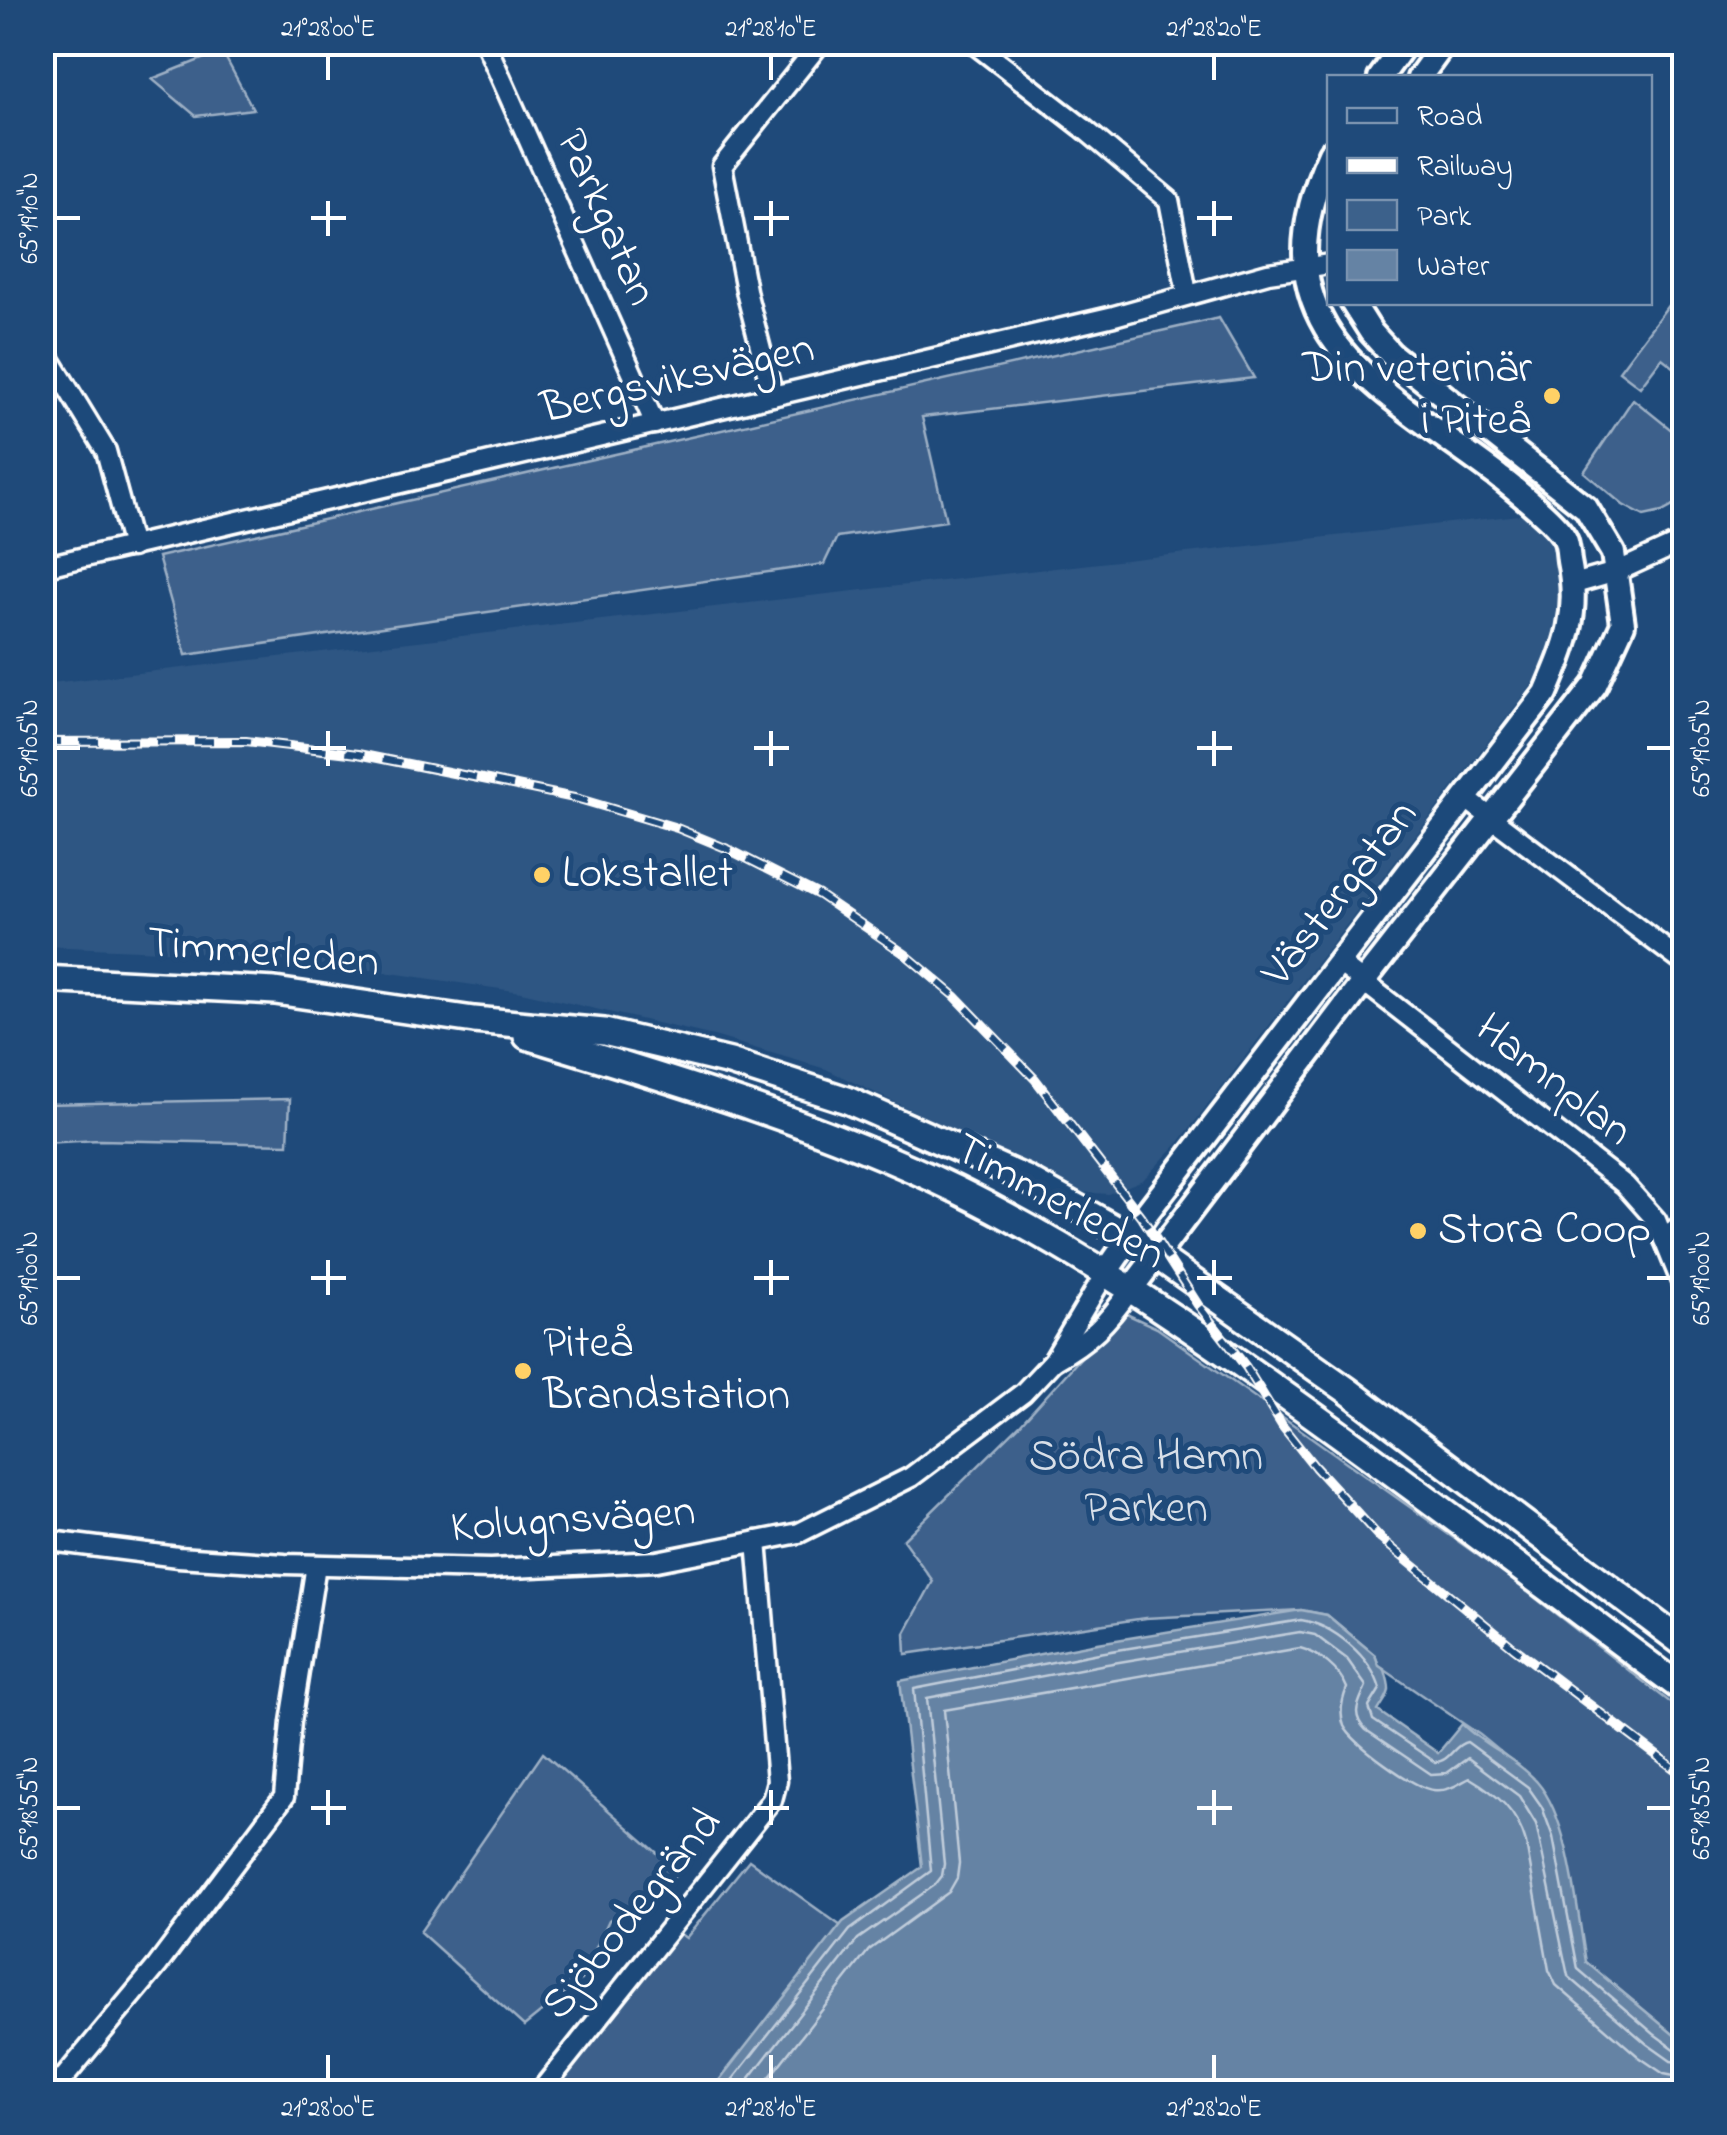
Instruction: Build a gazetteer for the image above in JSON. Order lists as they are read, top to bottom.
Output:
{
  "streets": {
    "main road": ["Timmerleden"],
    "street": [
      "Parkgatan",
      "Bergsviksvägen",
      "Västergatan",
      "Hamnplan",
      "Kolugnsvägen",
      "Sjöbodegränd"
    ]
  },
  "crossings": [
    ["Parkgatan", "Bergsviksvägen"],
    ["Bergsviksvägen", "Västergatan"],
    ["Västergatan", "Timmerleden"],
    ["Västergatan", "Hamnplan"],
    ["Västergatan", "Kolugnsvägen"],
    ["Timmerleden", "Kolugnsvägen"],
    ["Kolugnsvägen", "Sjöbodegränd"]
  ],
  "parks": ["Södra Hamn Parken"],
  "places": [
    "Din veterinär i Piteå",
    "Lokstallet",
    "Stora Coop",
    "Piteå Brandstation"
  ],
  "legend": [
    "Road",
    "Railway",
    "Park",
    "Water"
  ],
  "coordinates": [
    "21°28'00\"E",
    "21°28'10\"E",
    "21°28'20\"E",
    "65°19'10\"N",
    "65°19'05\"N",
    "65°19'00\"N",
    "65°18'55\"N"
  ]
}
